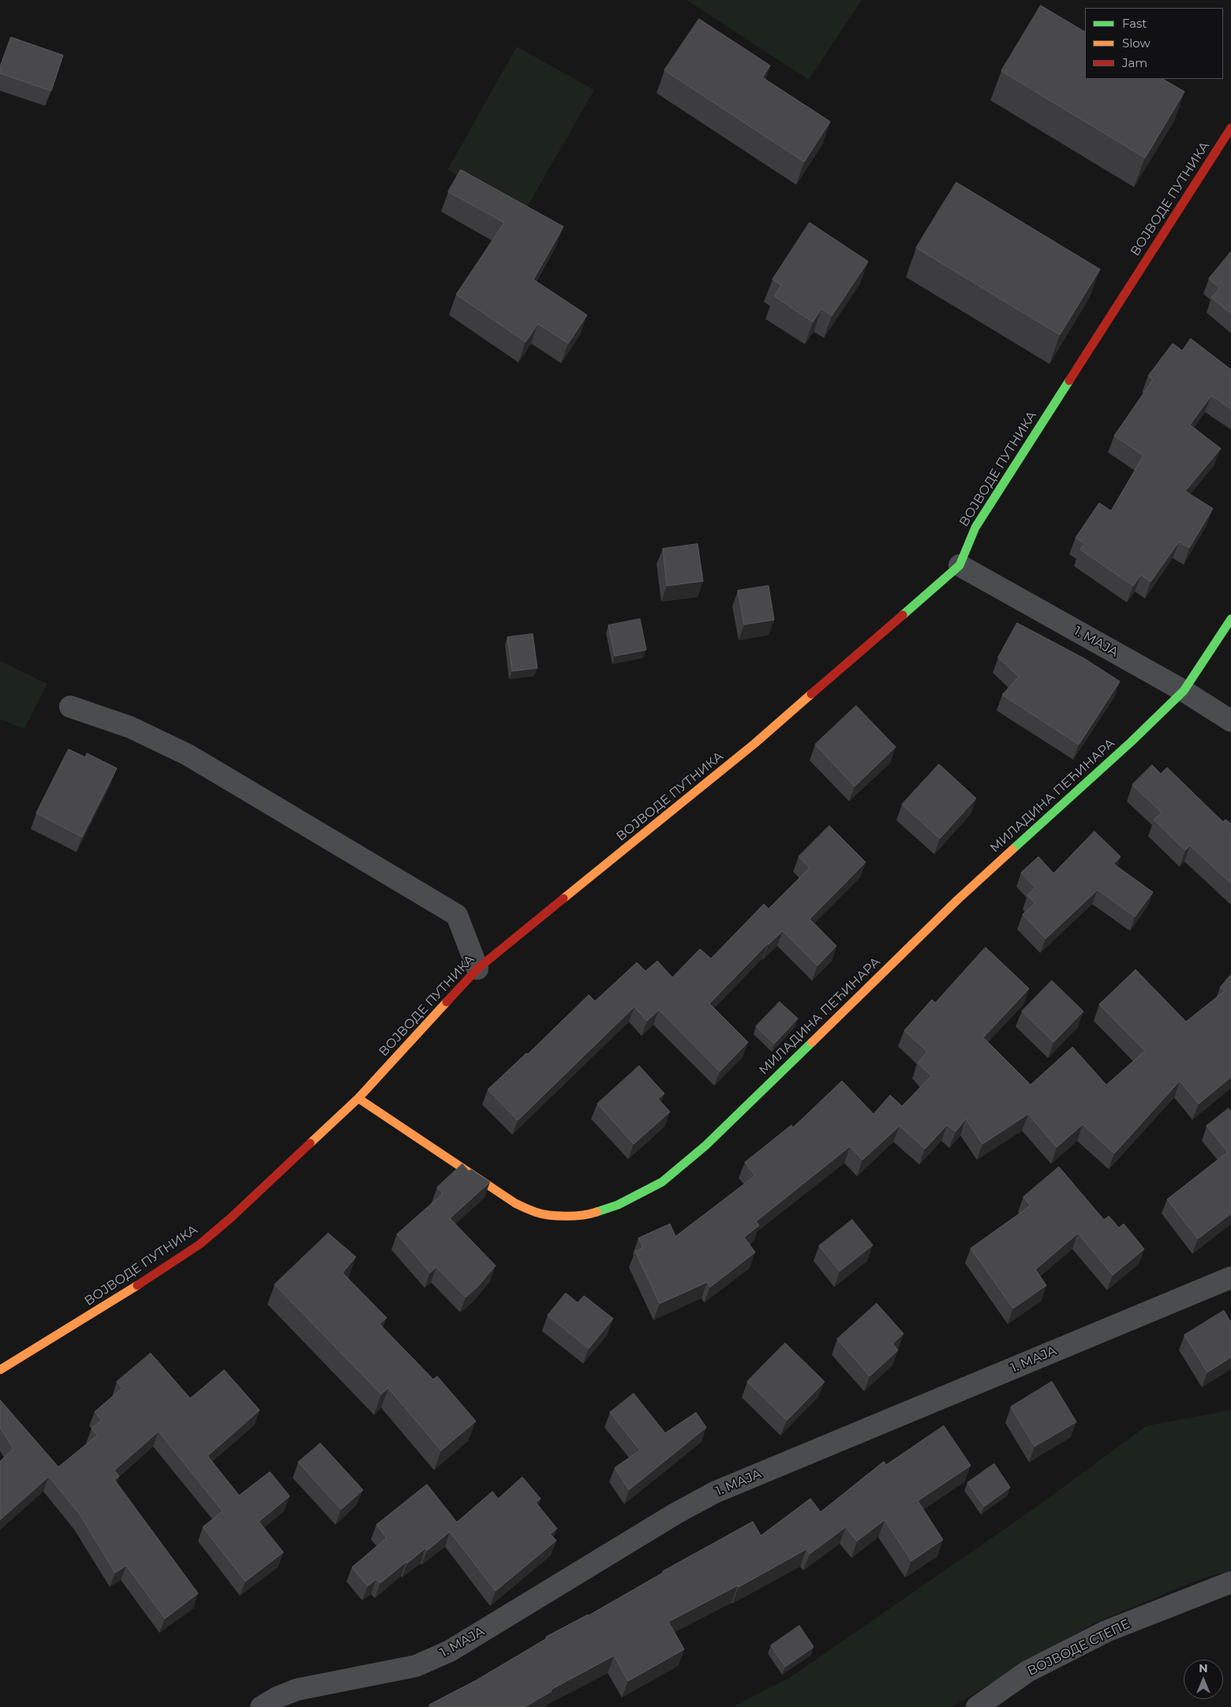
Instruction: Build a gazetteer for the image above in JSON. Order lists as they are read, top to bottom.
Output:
{
  "streets": {
    "street": [
      "ВОЈВОДЕ ПУТНИКА",
      "1. МАЈА",
      "МИЛАДИНА ПЕЋИНАРА",
      "ВОЈВОДЕ СТЕПЕ"
    ]
  },
  "crossings": [
    ["ВОЈВОДЕ ПУТНИКА", "1. МАЈА"],
    ["ВОЈВОДЕ ПУТНИКА", "МИЛАДИНА ПЕЋИНАРА"],
    ["1. МАЈА", "МИЛАДИНА ПЕЋИНАРА"]
  ],
  "legend": ["Fast", "Slow", "Jam"],
  "north": "top"
}
